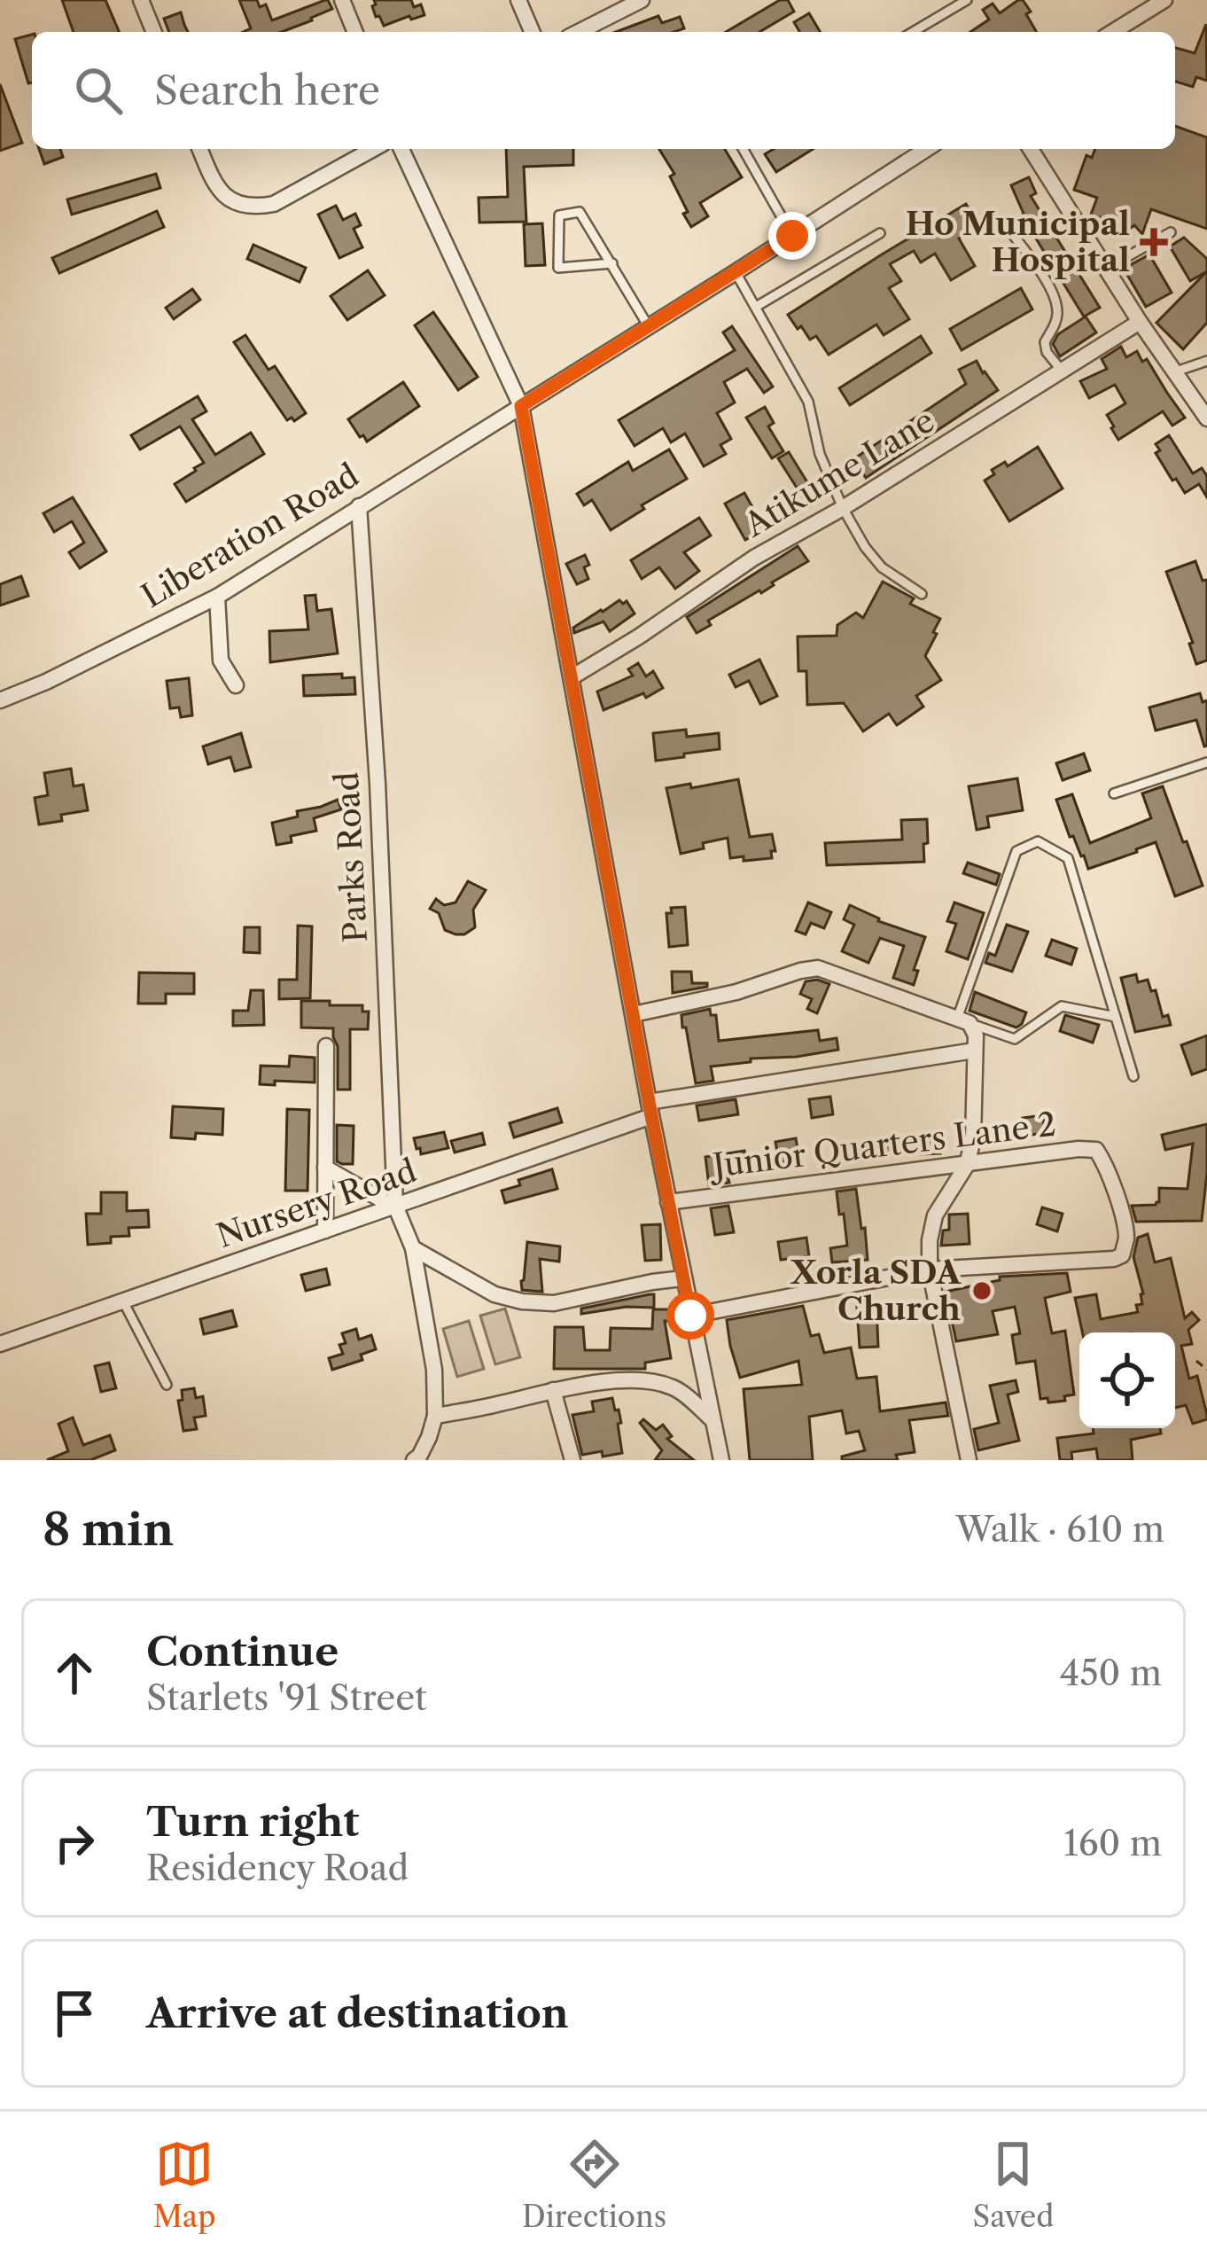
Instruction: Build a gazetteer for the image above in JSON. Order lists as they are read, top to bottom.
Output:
{
  "streets": {
    "street": [
      "Atikume Lane",
      "Liberation Road",
      "Parks Road",
      "Junior Quarters Lane 2",
      "Nursery Road"
    ]
  },
  "crossings": [
    ["Liberation Road", "Parks Road"],
    ["Parks Road", "Nursery Road"]
  ],
  "places": {
    "health": ["Ho Municipal Hospital"],
    "other": ["Xorla SDA Church"]
  },
  "page": {
    "search": "Search here",
    "heading": ["8 min", "Walk · 610 m"],
    "list": [
      ["Continue", "Starlets '91 Street", "450 m"],
      ["Turn right", "Residency Road", "160 m"],
      "Arrive at destination"
    ],
    "nav": ["Map", "Directions", "Saved"]
  }
}
